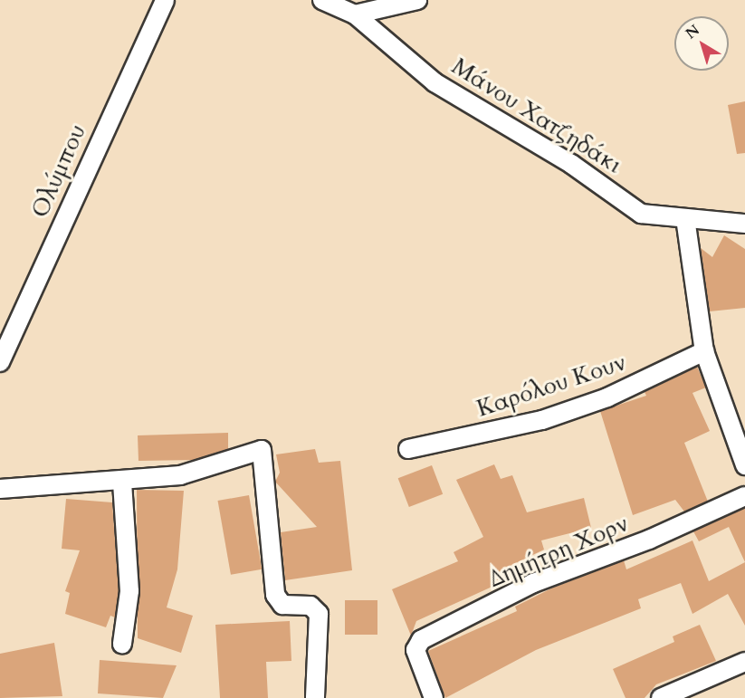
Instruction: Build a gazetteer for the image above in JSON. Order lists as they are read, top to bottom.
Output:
{
  "streets": {
    "street": [
      "Μάνου Χατζηδάκι",
      "Ολύμπου",
      "Καρόλου Κουν",
      "Δημήτρη Χορν"
    ]
  },
  "north": "top left"
}
